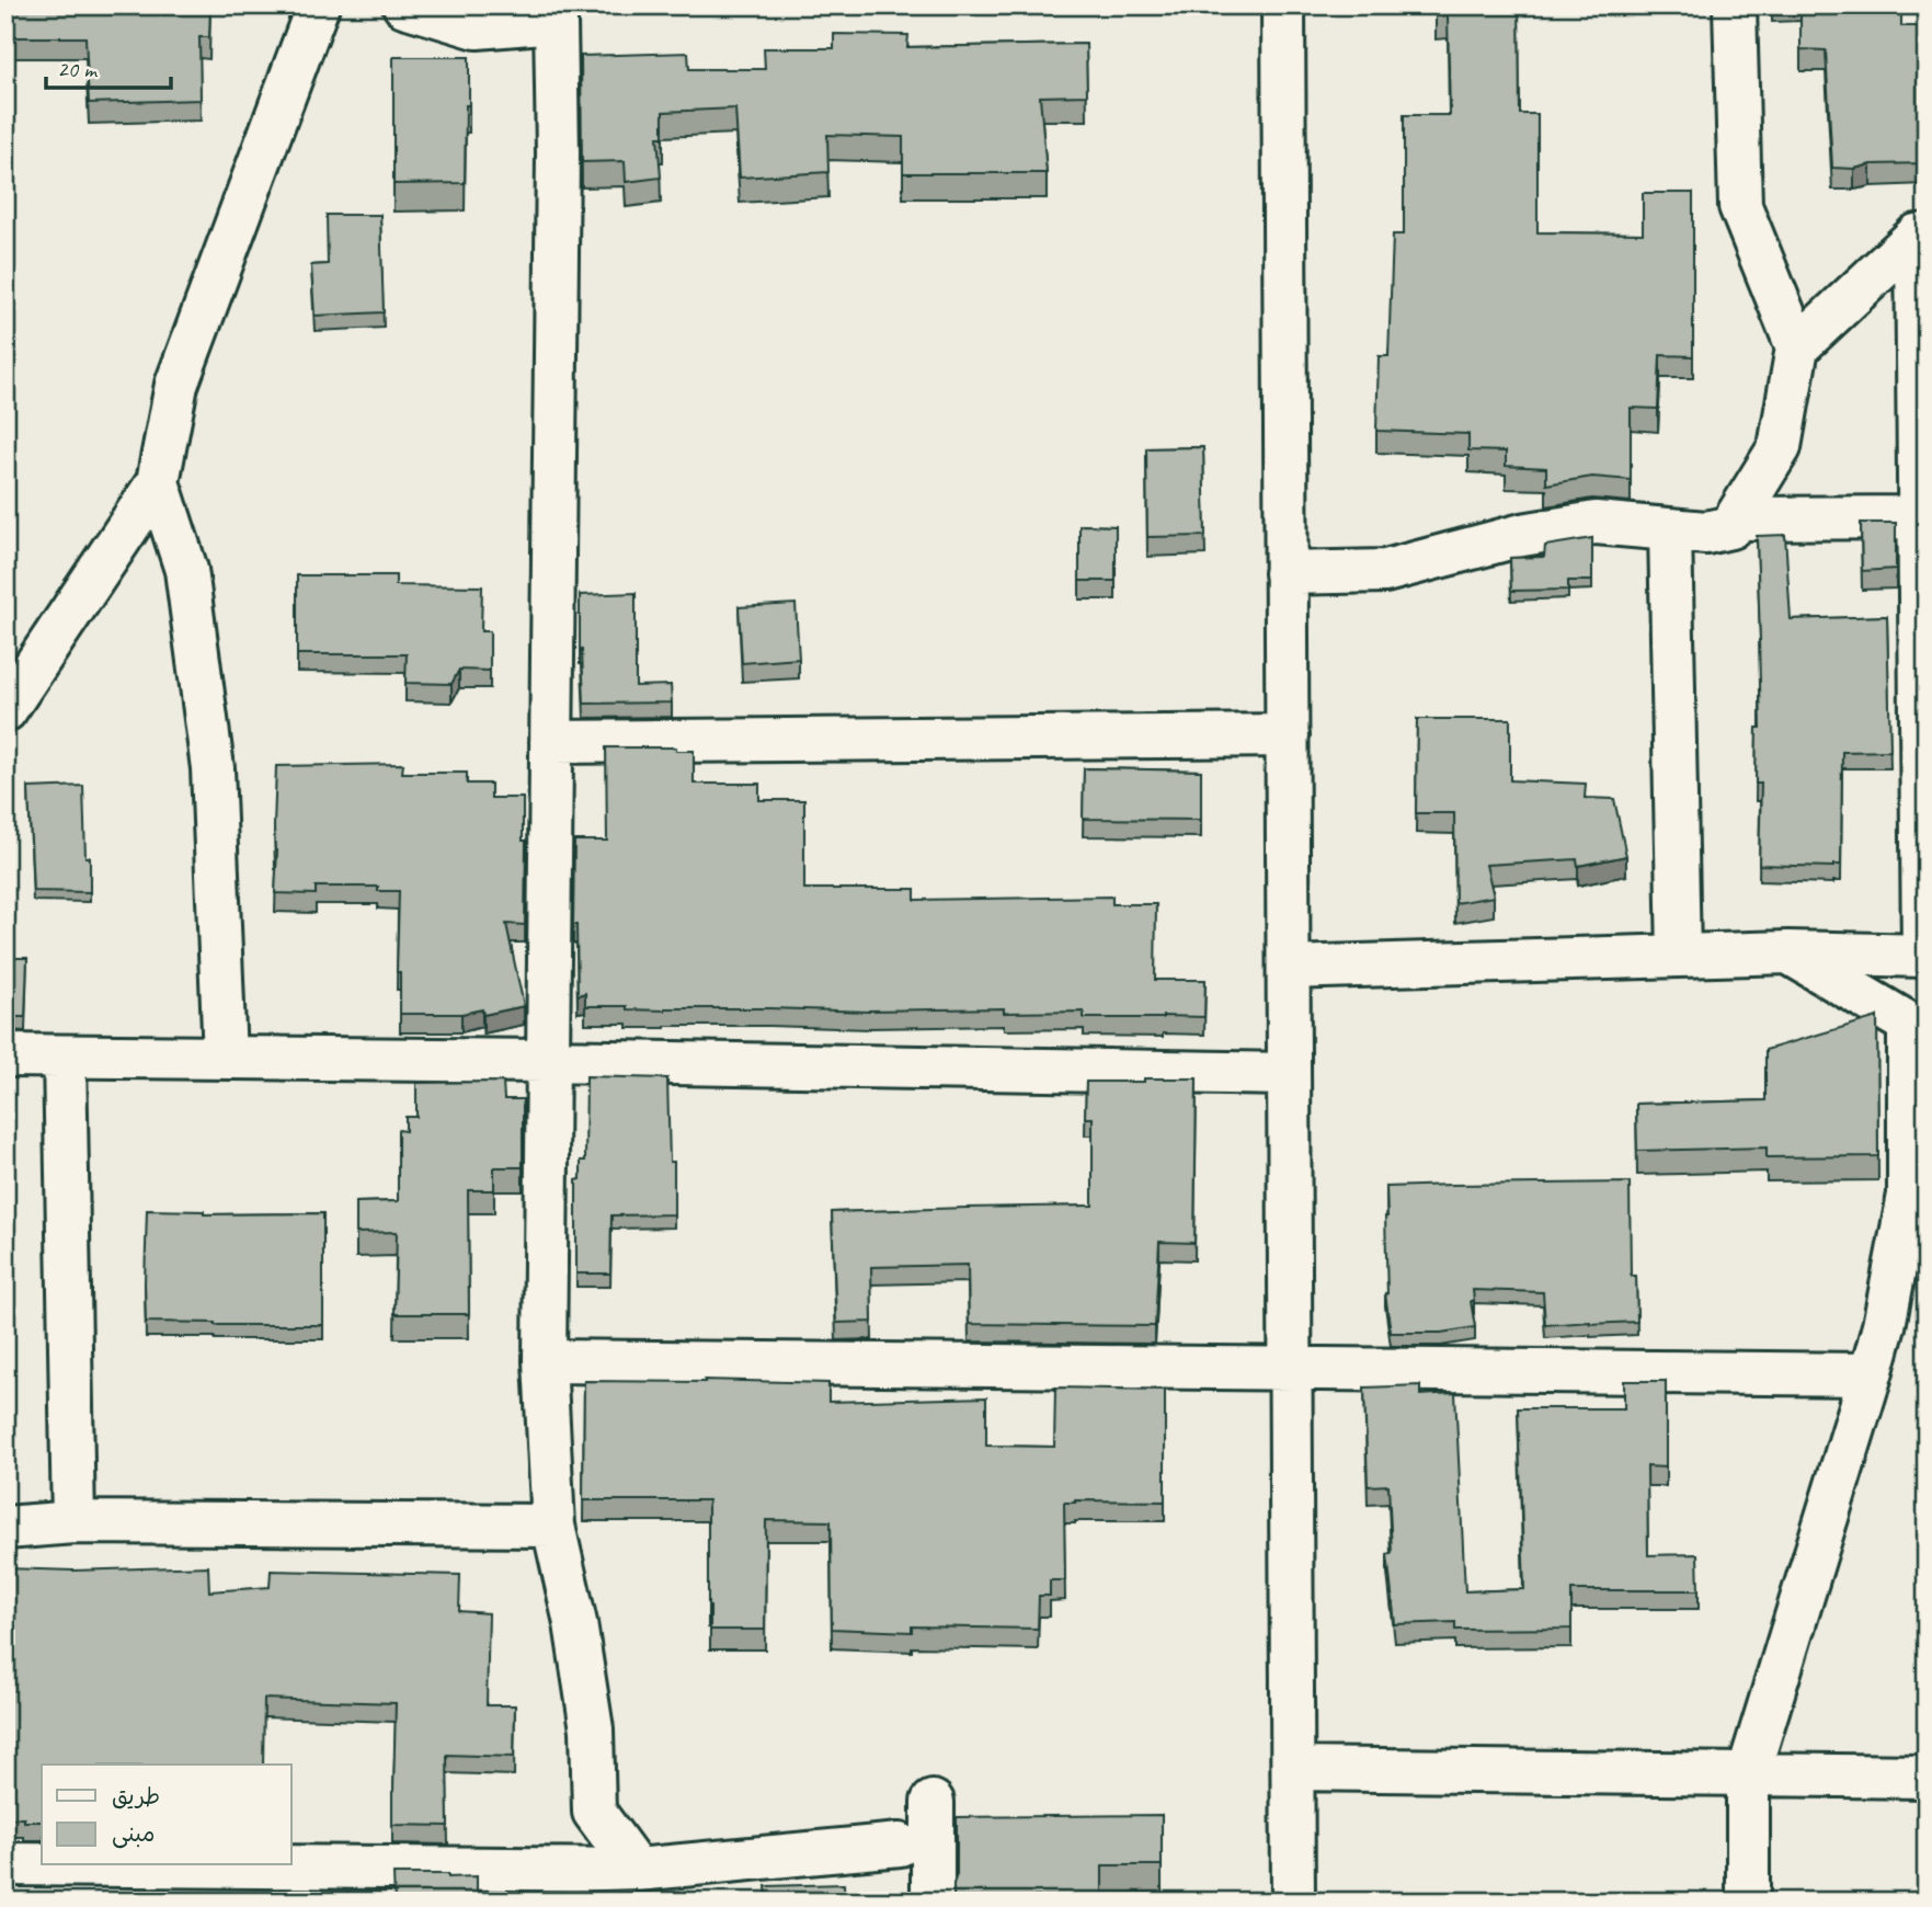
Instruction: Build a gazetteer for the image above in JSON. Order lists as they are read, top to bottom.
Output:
{
  "legend": ["طريق", "مبنى"],
  "scale_bar": "20 m"
}
